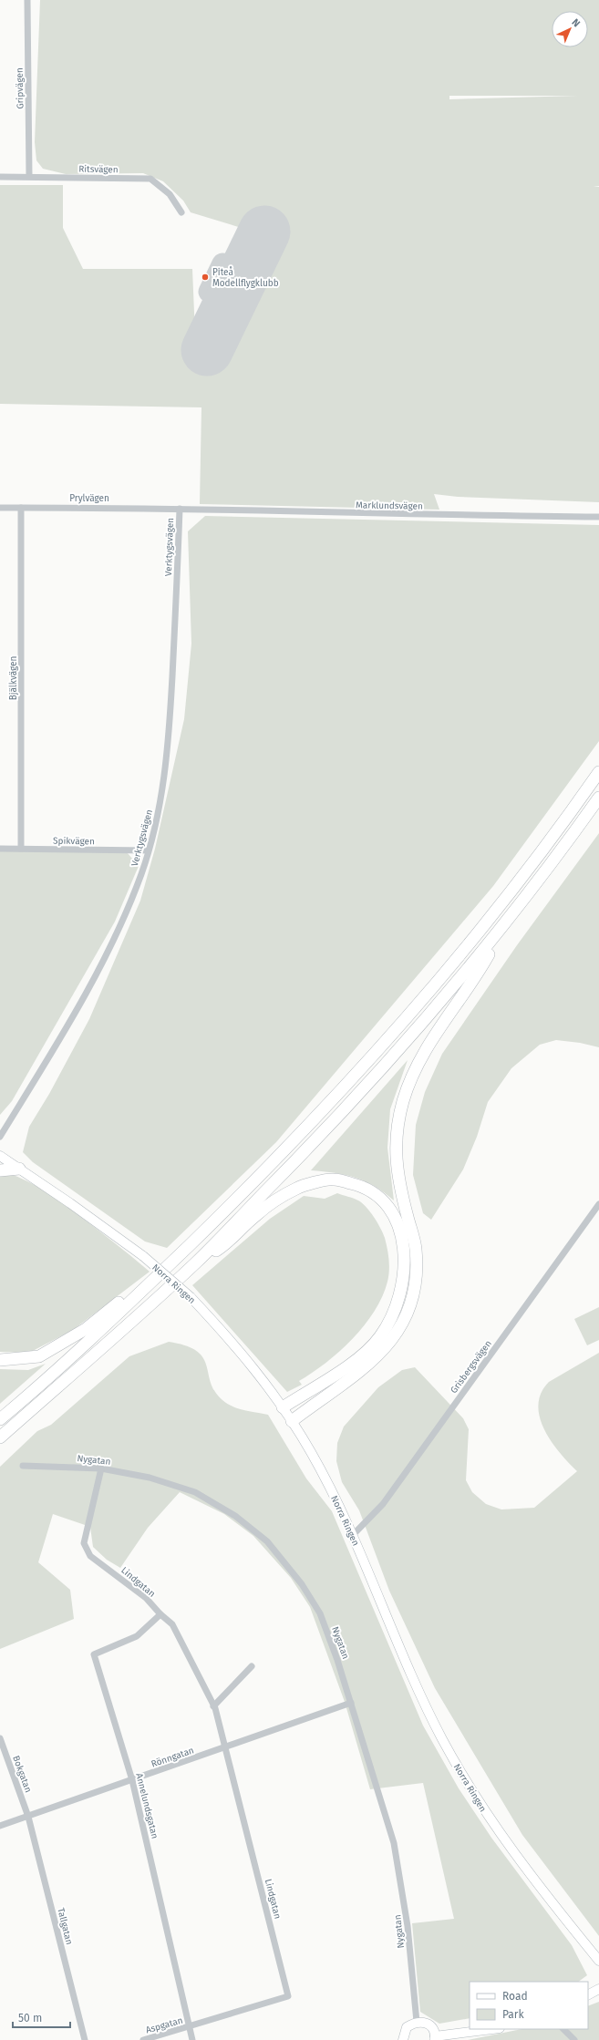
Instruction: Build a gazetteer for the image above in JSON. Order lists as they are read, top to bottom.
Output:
{
  "streets": {
    "main road": ["Norra Ringen"],
    "street": [
      "Gripvägen",
      "Ritsvägen",
      "Prylvägen",
      "Marklundsvägen",
      "Verktygsvägen",
      "Bjälkvägen",
      "Spikvägen",
      "Grisbergsvägen",
      "Nygatan",
      "Lindgatan",
      "Rönngatan",
      "Bokgatan",
      "Annelundsgatan",
      "Tallgatan",
      "Aspgatan"
    ]
  },
  "crossings": [
    ["Gripvägen", "Ritsvägen"],
    ["Prylvägen", "Marklundsvägen"],
    ["Prylvägen", "Verktygsvägen"],
    ["Prylvägen", "Bjälkvägen"],
    ["Marklundsvägen", "Verktygsvägen"],
    ["Verktygsvägen", "Spikvägen"],
    ["Bjälkvägen", "Spikvägen"],
    ["Norra Ringen", "Grisbergsvägen"],
    ["Nygatan", "Lindgatan"],
    ["Nygatan", "Rönngatan"],
    ["Lindgatan", "Rönngatan"],
    ["Lindgatan", "Annelundsgatan"],
    ["Lindgatan", "Aspgatan"],
    ["Rönngatan", "Bokgatan"],
    ["Rönngatan", "Annelundsgatan"],
    ["Rönngatan", "Tallgatan"],
    ["Bokgatan", "Tallgatan"],
    ["Annelundsgatan", "Aspgatan"]
  ],
  "places": ["Piteå Modellflygklubb"],
  "legend": ["Road", "Park"],
  "scale_bar": "50 m",
  "north": "top right"
}
